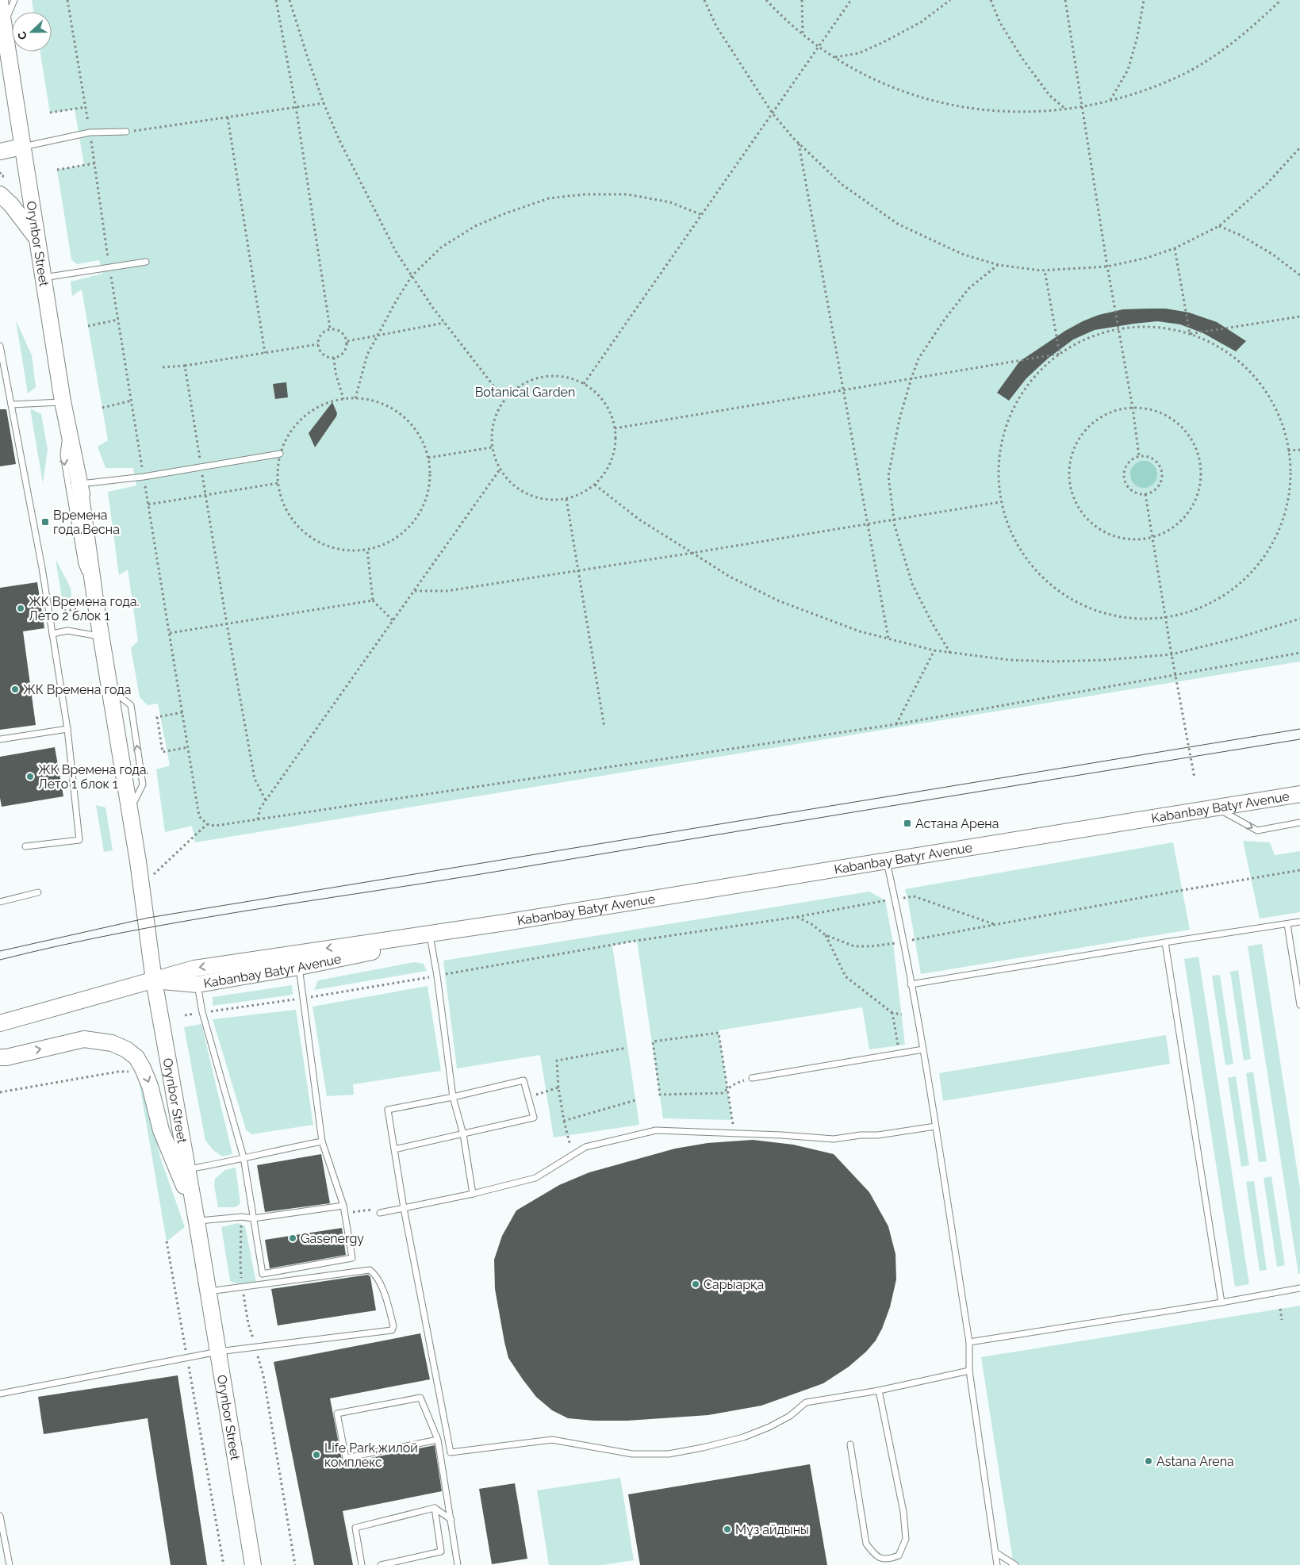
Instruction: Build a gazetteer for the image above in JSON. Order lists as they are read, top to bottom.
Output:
{
  "streets": {
    "main road": ["Orynbor Street", "Kabanbay Batyr Avenue"]
  },
  "crossings": [
    ["Orynbor Street", "Kabanbay Batyr Avenue"]
  ],
  "parks": ["Botanical Garden"],
  "places": {
    "transit": ["Времена года.Весна", "Астана Арена"],
    "other": [
      "ЖК Времена года. Лето 2 блок 1",
      "ЖК Времена года",
      "ЖК Времена года. Лето 1 блок 1",
      "Gasenergy",
      "Сарыарқа",
      "Life Park,жилой комплекс",
      "Astana Arena",
      "Мұз айдыны"
    ]
  },
  "north": "left"
}
